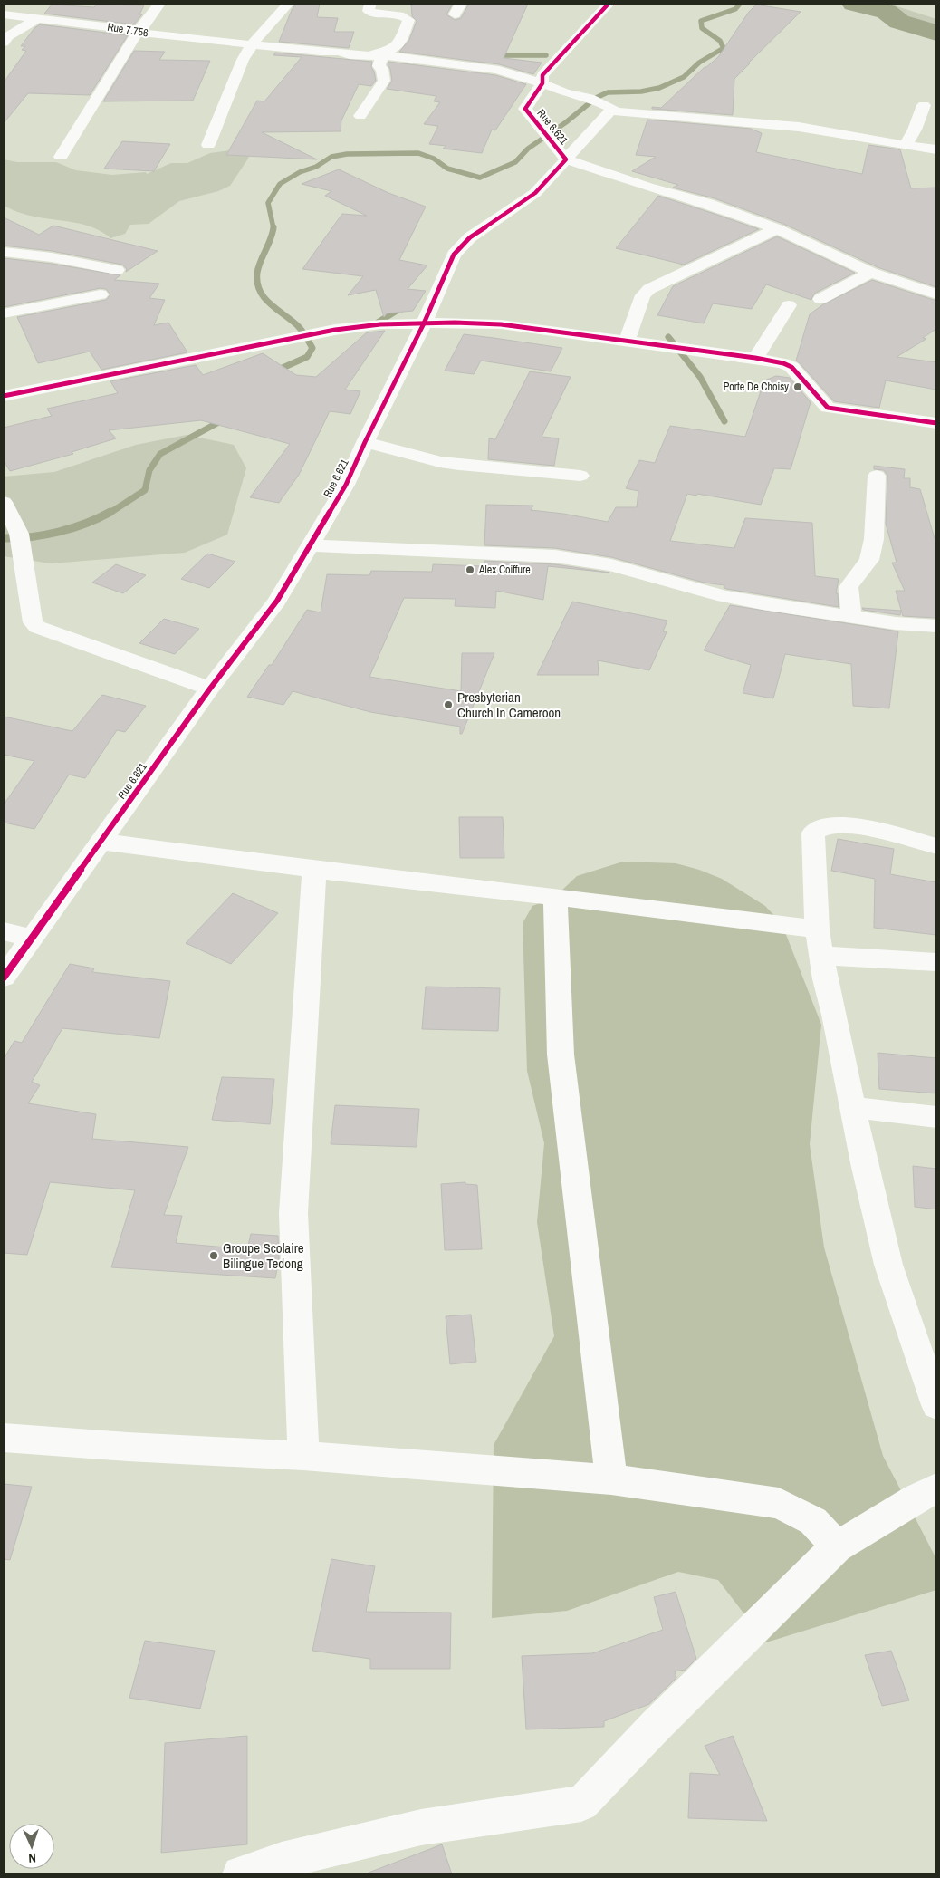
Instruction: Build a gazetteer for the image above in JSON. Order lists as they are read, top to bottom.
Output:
{
  "streets": {
    "street": ["Rue 7.756", "Rue 6.621"]
  },
  "places": [
    "Porte De Choisy",
    "Alex Coiffure",
    "Presbyterian Church In Cameroon",
    "Groupe Scolaire Bilingue Tedong"
  ],
  "north": "bottom"
}
